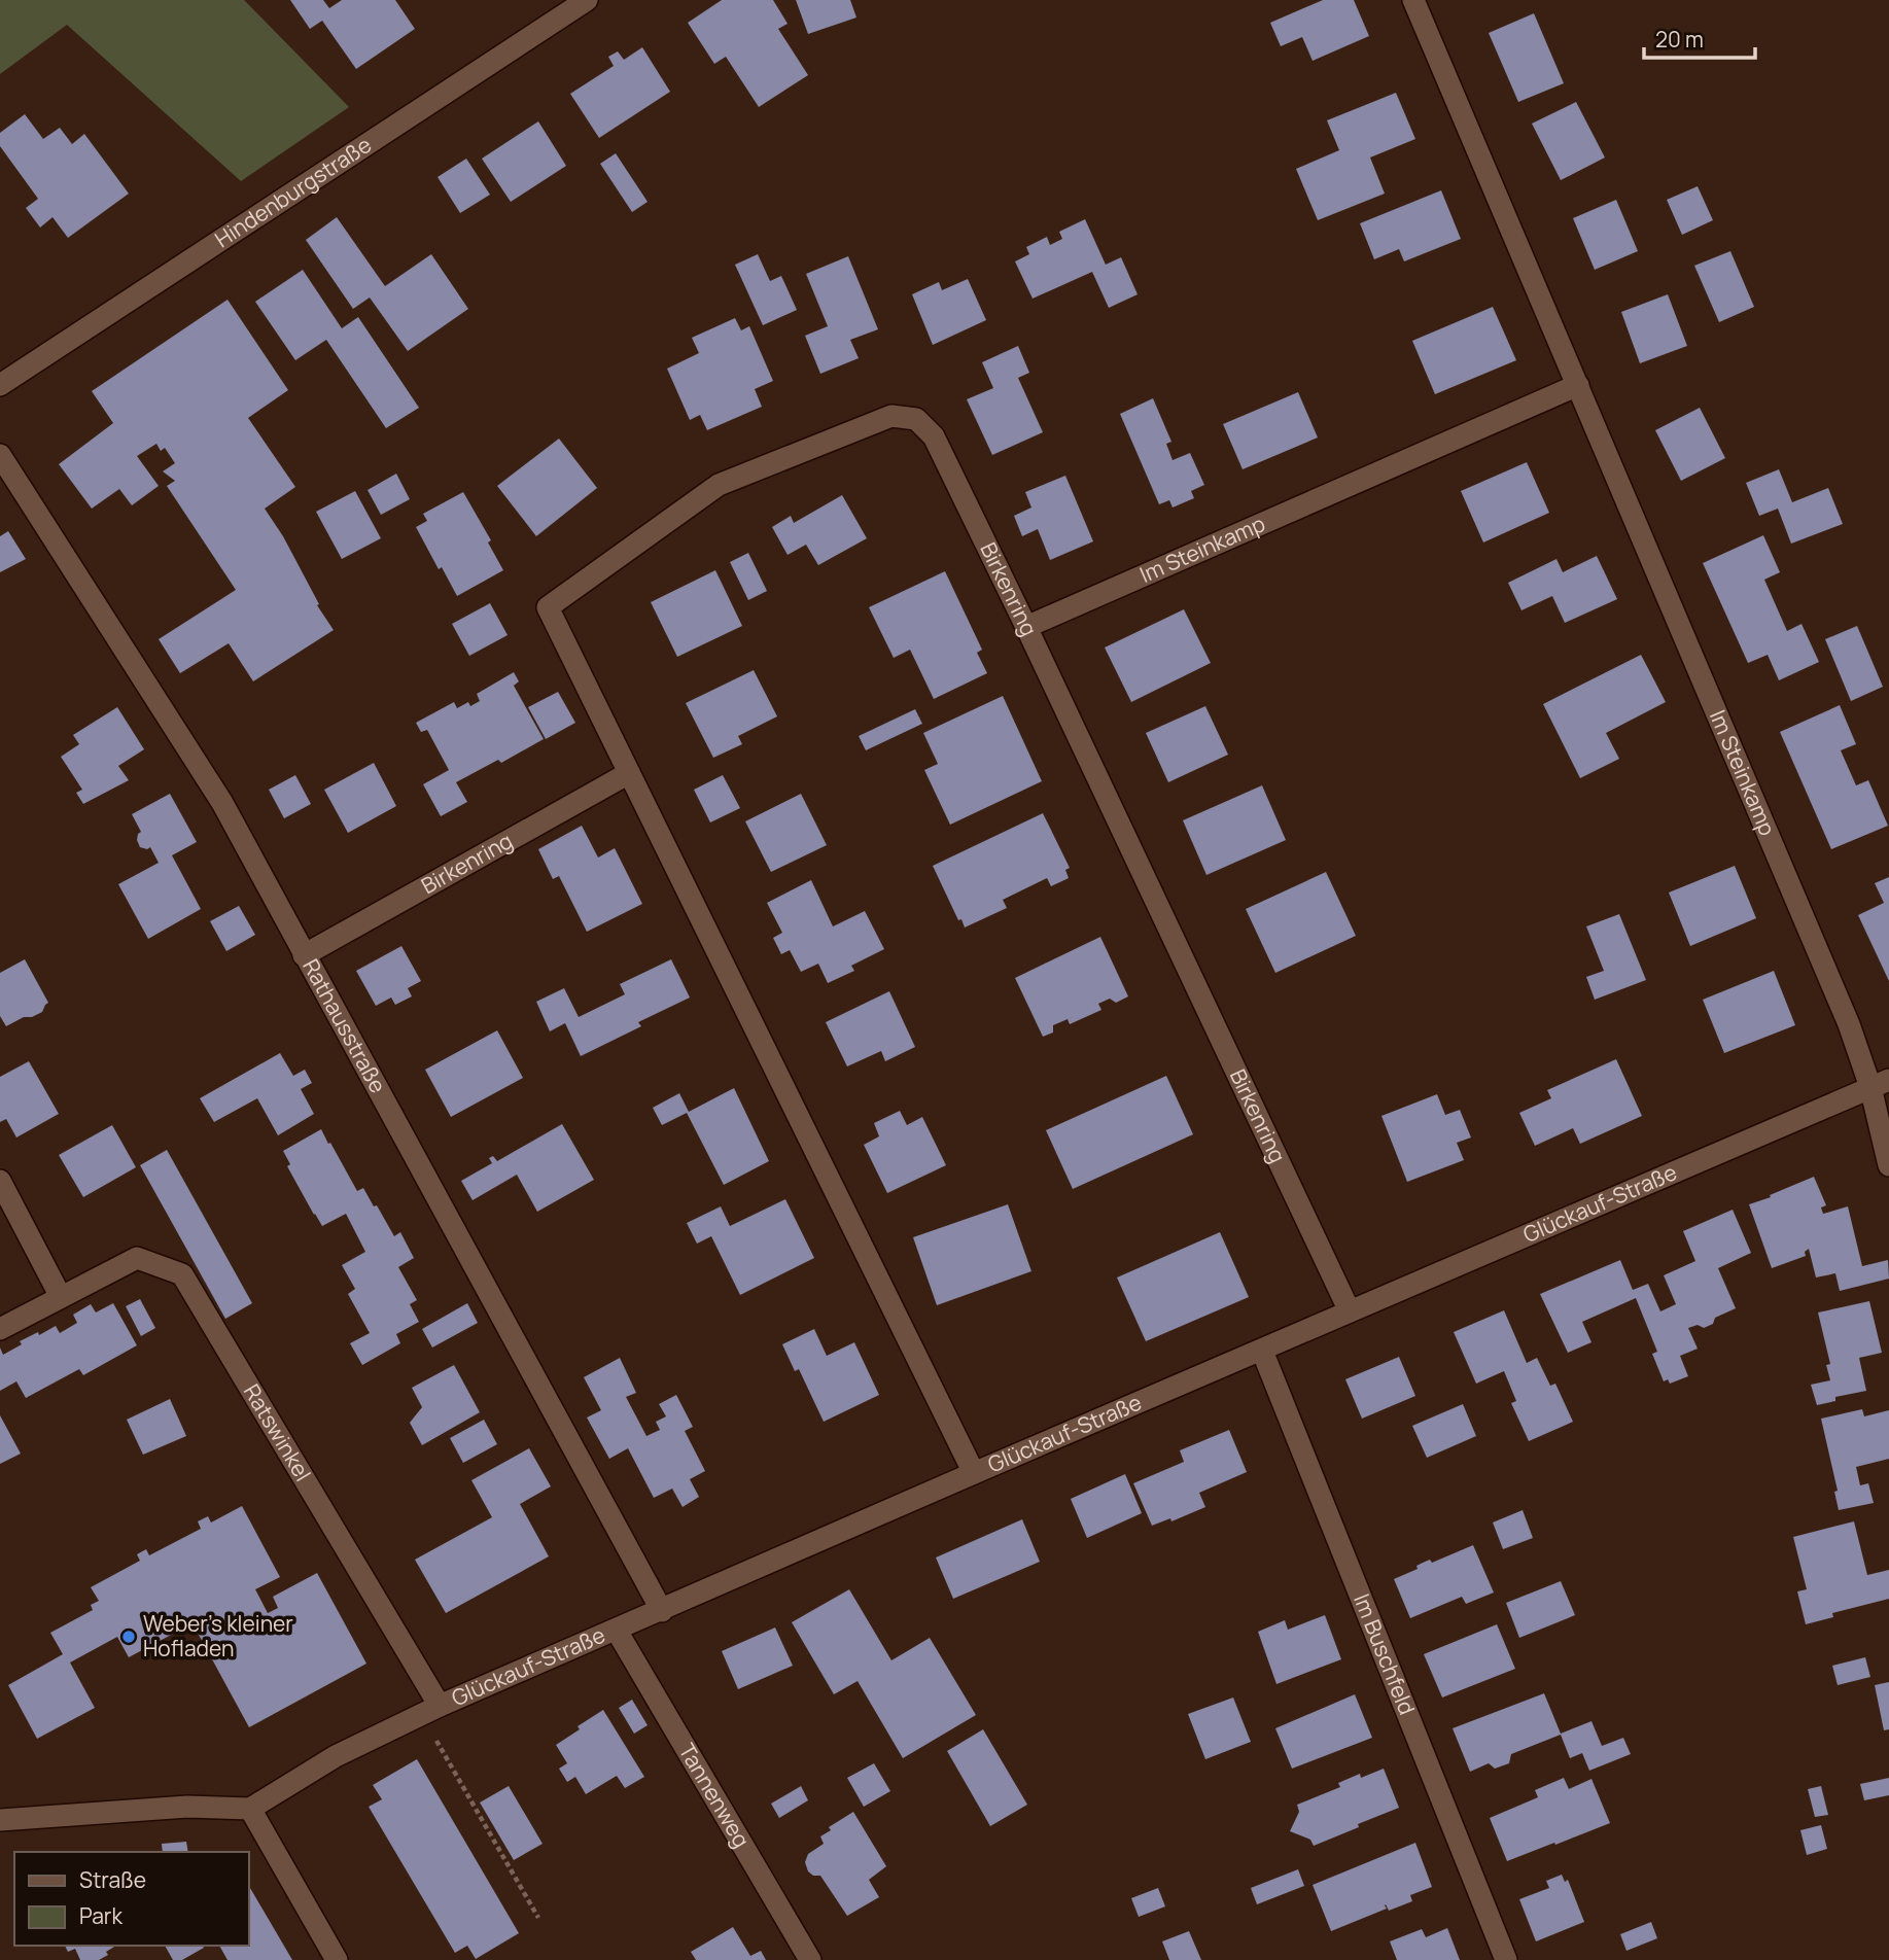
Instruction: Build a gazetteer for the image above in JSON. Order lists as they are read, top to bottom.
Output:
{
  "streets": {
    "street": [
      "Hindenburgstraße",
      "Im Steinkamp",
      "Birkenring",
      "Rathausstraße",
      "Glückauf-Straße",
      "Ratswinkel",
      "Im Buschfeld",
      "Tannenweg"
    ]
  },
  "crossings": [
    ["Im Steinkamp", "Birkenring"],
    ["Im Steinkamp", "Glückauf-Straße"],
    ["Birkenring", "Rathausstraße"],
    ["Birkenring", "Glückauf-Straße"],
    ["Rathausstraße", "Glückauf-Straße"],
    ["Glückauf-Straße", "Ratswinkel"],
    ["Glückauf-Straße", "Im Buschfeld"],
    ["Glückauf-Straße", "Tannenweg"]
  ],
  "places": ["Weber's kleiner Hofladen"],
  "legend": ["Straße", "Park"],
  "scale_bar": "20 m"
}
